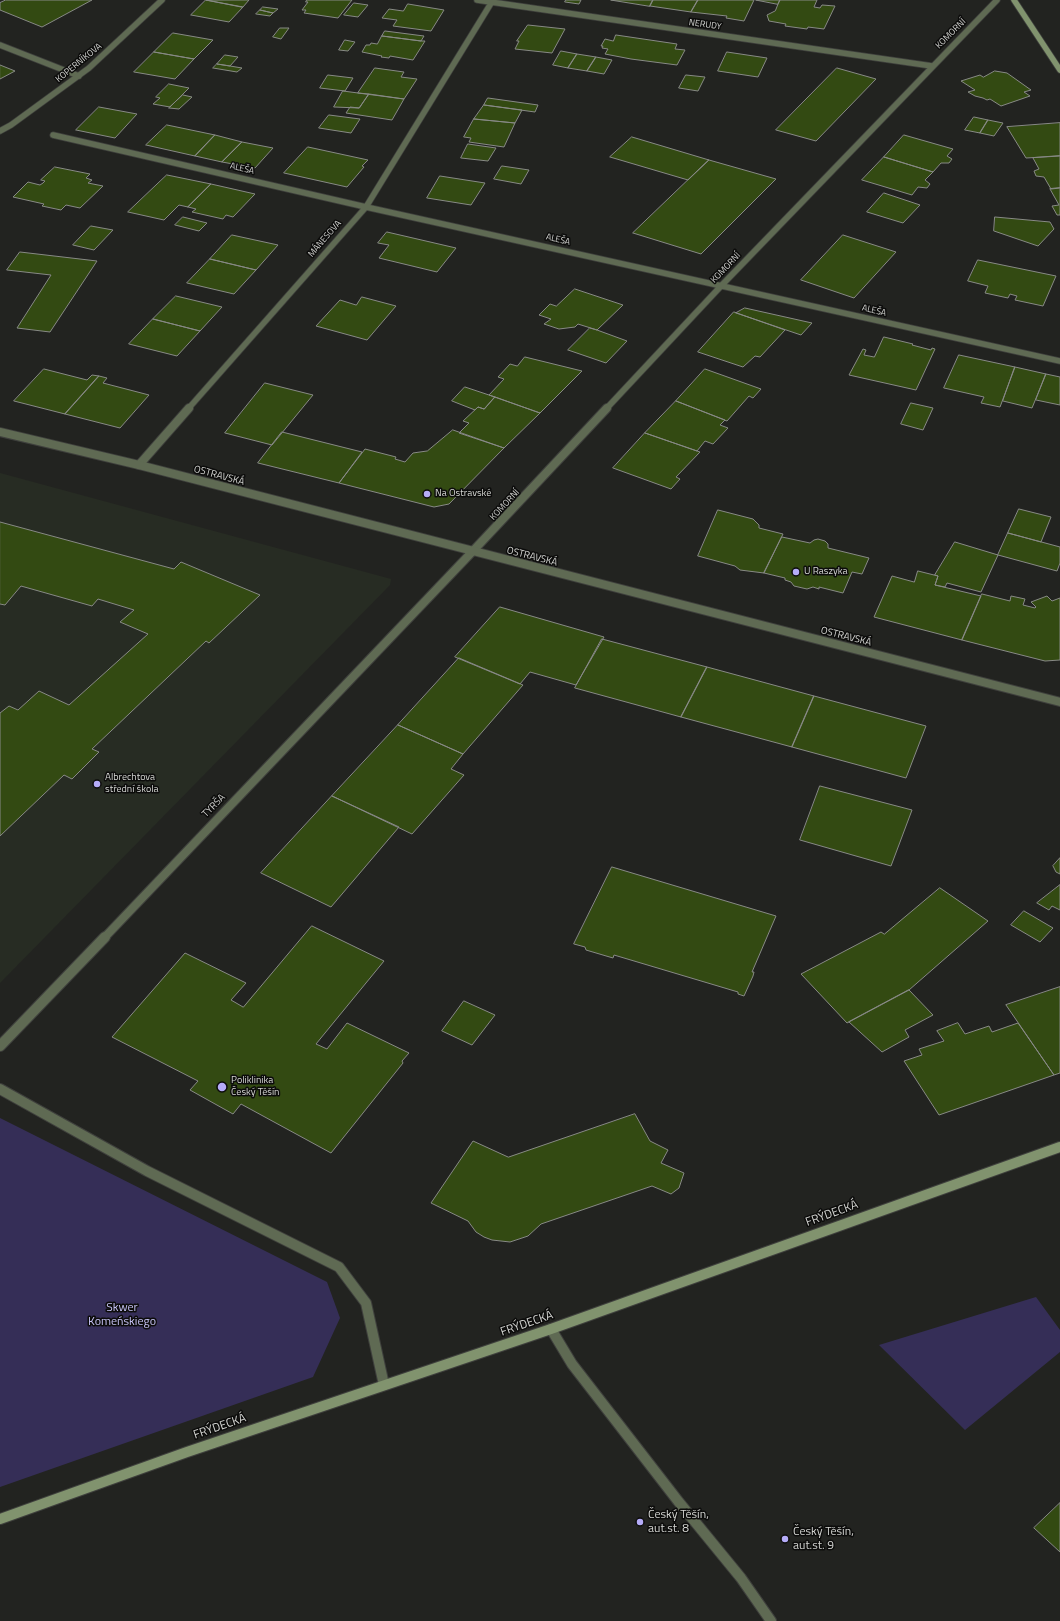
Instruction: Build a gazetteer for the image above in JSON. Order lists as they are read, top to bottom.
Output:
{
  "streets": {
    "main road": ["FRÝDECKÁ"],
    "street": [
      "NERUDY",
      "KOMORNÍ",
      "KOPERNÍKOVA",
      "ALEŠA",
      "MÁNESOVA",
      "OSTRAVSKÁ",
      "TYRŠA"
    ]
  },
  "crossings": [
    ["NERUDY", "KOMORNÍ"],
    ["NERUDY", "MÁNESOVA"],
    ["KOMORNÍ", "ALEŠA"],
    ["KOMORNÍ", "OSTRAVSKÁ"],
    ["KOMORNÍ", "TYRŠA"],
    ["ALEŠA", "MÁNESOVA"],
    ["MÁNESOVA", "OSTRAVSKÁ"]
  ],
  "parks": ["Skwer Komeńskiego"],
  "places": [
    "Na Ostravské",
    "U Raszyka",
    "Albrechtova střední škola",
    "Poliklinika Český Těšín",
    "Český Těšín, aut.st. 8",
    "Český Těšín, aut.st. 9"
  ]
}
